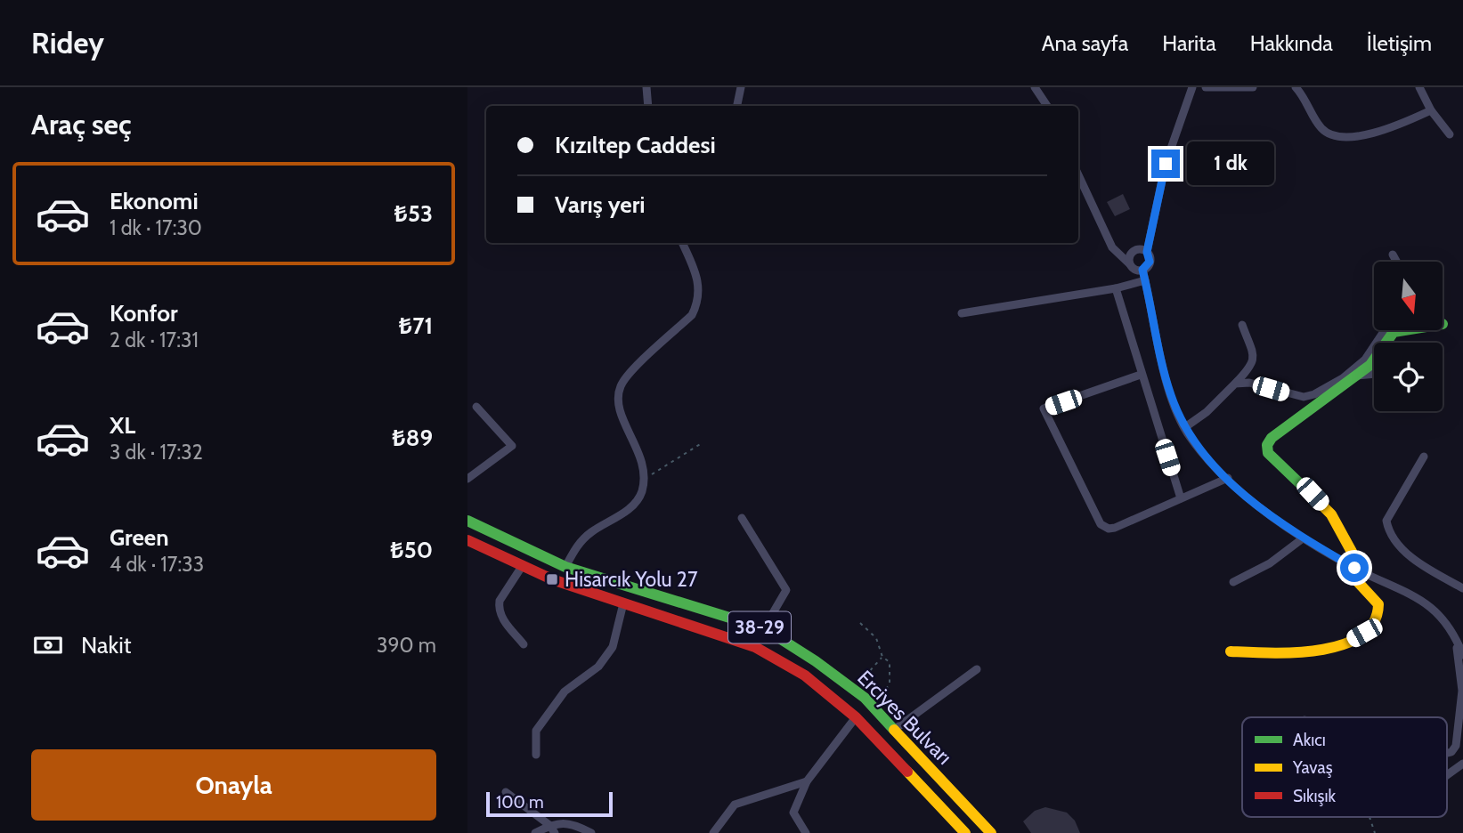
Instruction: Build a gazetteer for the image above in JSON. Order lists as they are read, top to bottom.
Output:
{
  "streets": {
    "main road": ["38-29", "Erciyes Bulvarı"]
  },
  "places": {
    "transit": ["Hisarcık Yolu 27"]
  },
  "legend": ["Akıcı", "Yavaş", "Sıkışık"],
  "scale_bar": "100 m",
  "north": "bottom",
  "page": {
    "header": "Ridey",
    "nav": [
      "Ana sayfa",
      "Harita",
      "Hakkında",
      "İletişim"
    ],
    "heading": "Araç seç",
    "banner": ["Kızıltep Caddesi", "Varış yeri"],
    "bubble": "1 dk",
    "list": [
      {
        "name": "Ekonomi",
        "note": "1 dk · 17:30",
        "value": "₺53"
      },
      {
        "name": "Konfor",
        "note": "2 dk · 17:31",
        "value": "₺71"
      },
      {
        "name": "XL",
        "note": "3 dk · 17:32",
        "value": "₺89"
      },
      {
        "name": "Green",
        "note": "4 dk · 17:33",
        "value": "₺50"
      }
    ],
    "pay": ["Nakit", "390 m"],
    "buttons": "Onayla",
    "scale": "100 m"
  }
}
